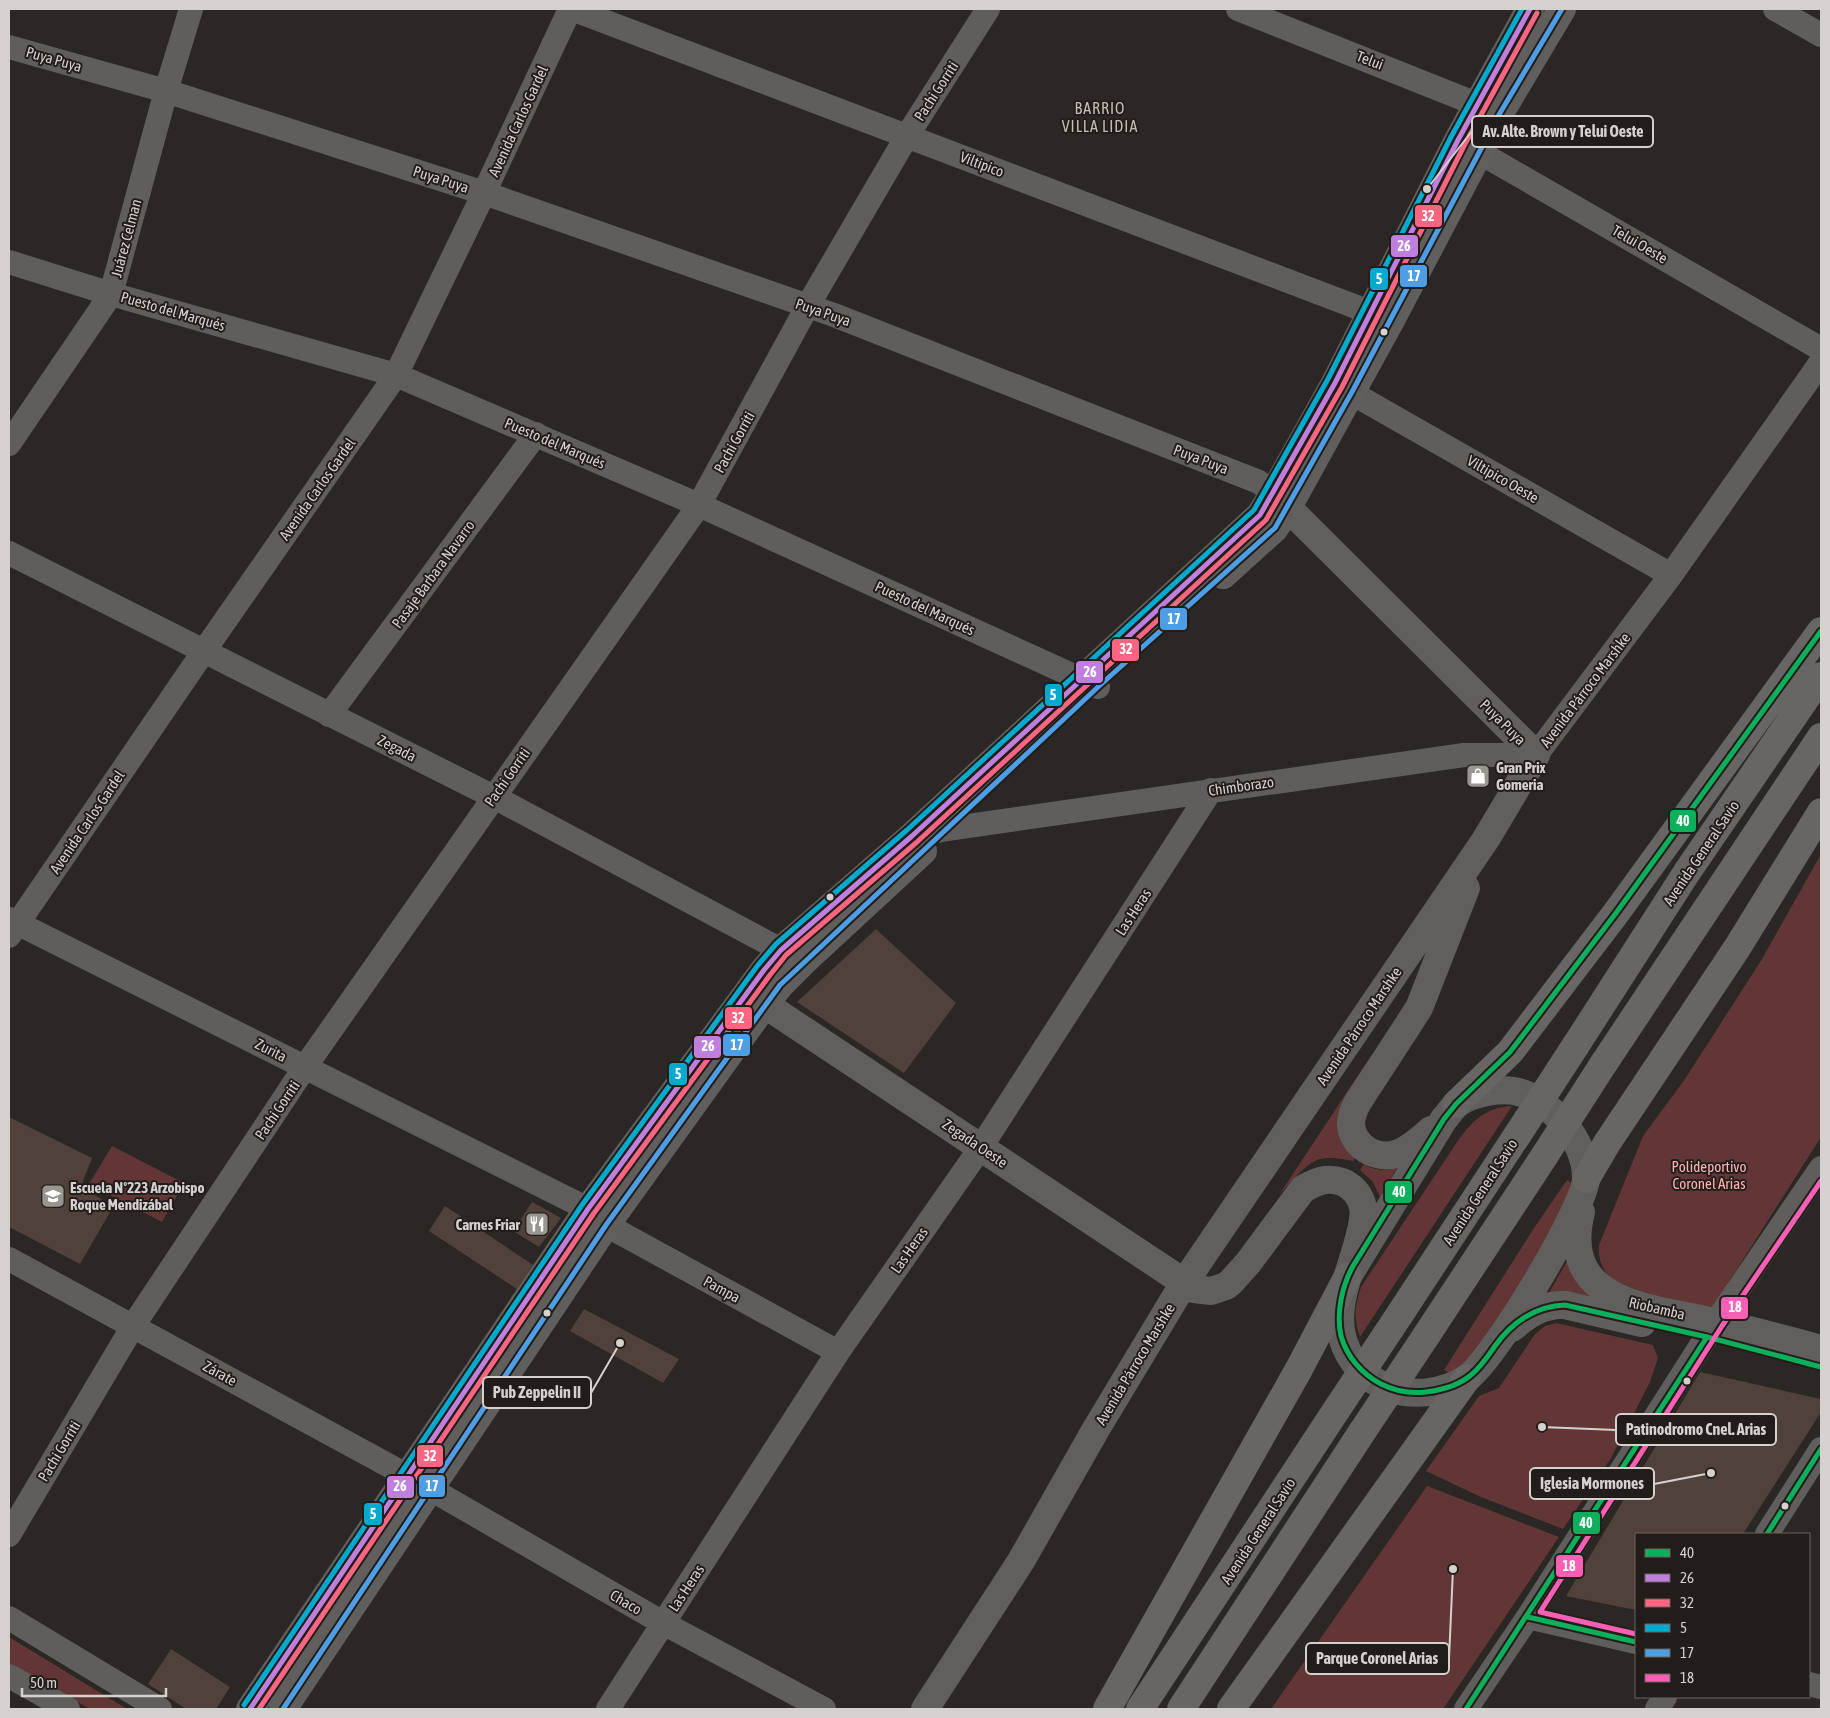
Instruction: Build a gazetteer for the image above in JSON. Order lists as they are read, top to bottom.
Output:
{
  "streets": {
    "highway": ["Avenida General Savio"],
    "main road": [
      "Puya Puya",
      "Avenida Párroco Marshke",
      "Zegada Oeste",
      "Riobamba"
    ],
    "street": [
      "Telui",
      "Pachi Gorriti",
      "Avenida Carlos Gardel",
      "Viltipico",
      "Juárez Celman",
      "Telui Oeste",
      "Puesto del Marqués",
      "Viltipico Oeste",
      "Pasaje Barbara Navarro",
      "Zegada",
      "Chimborazo",
      "Las Heras",
      "Zurita",
      "Pampa",
      "Zárate",
      "Chaco"
    ]
  },
  "crossings": [
    ["Puya Puya", "Pachi Gorriti"],
    ["Puya Puya", "Avenida Carlos Gardel"],
    ["Puya Puya", "Juárez Celman"],
    ["Puya Puya", "Avenida Párroco Marshke"],
    ["Puya Puya", "Chimborazo"],
    ["Pachi Gorriti", "Viltipico"],
    ["Pachi Gorriti", "Puesto del Marqués"],
    ["Pachi Gorriti", "Zegada"],
    ["Pachi Gorriti", "Zurita"],
    ["Pachi Gorriti", "Zárate"],
    ["Avenida Carlos Gardel", "Viltipico"],
    ["Avenida Carlos Gardel", "Puesto del Marqués"],
    ["Avenida Carlos Gardel", "Zegada"],
    ["Avenida Carlos Gardel", "Zurita"],
    ["Juárez Celman", "Puesto del Marqués"],
    ["Puesto del Marqués", "Pasaje Barbara Navarro"],
    ["Viltipico Oeste", "Avenida Párroco Marshke"],
    ["Pasaje Barbara Navarro", "Zegada"],
    ["Avenida Párroco Marshke", "Chimborazo"],
    ["Avenida Párroco Marshke", "Zegada Oeste"],
    ["Chimborazo", "Las Heras"],
    ["Las Heras", "Zegada Oeste"],
    ["Las Heras", "Pampa"],
    ["Las Heras", "Chaco"],
    ["Zurita", "Pampa"],
    ["Zegada Oeste", "Riobamba"],
    ["Zárate", "Chaco"]
  ],
  "districts": ["BARRIO VILLA LIDIA"],
  "parks": ["Polideportivo Coronel Arias"],
  "places": {
    "other": [
      "Av. Alte. Brown y Telui Oeste",
      "Pub Zeppelin II",
      "Patinodromo Cnel. Arias",
      "Iglesia Mormones",
      "Parque Coronel Arias"
    ],
    "shop": ["Gran Prix Gomeria"],
    "school or university": ["Escuela Nº223 Arzobispo Roque Mendizábal"],
    "restaurant": ["Carnes Friar"]
  },
  "lines": [
    "transit line 26",
    "transit line 5",
    "transit line 17",
    "transit line 32",
    "transit line 40",
    "transit line 18"
  ],
  "legend": [
    "40",
    "26",
    "32",
    "5",
    "17",
    "18"
  ],
  "scale_bar": "50 m"
}
